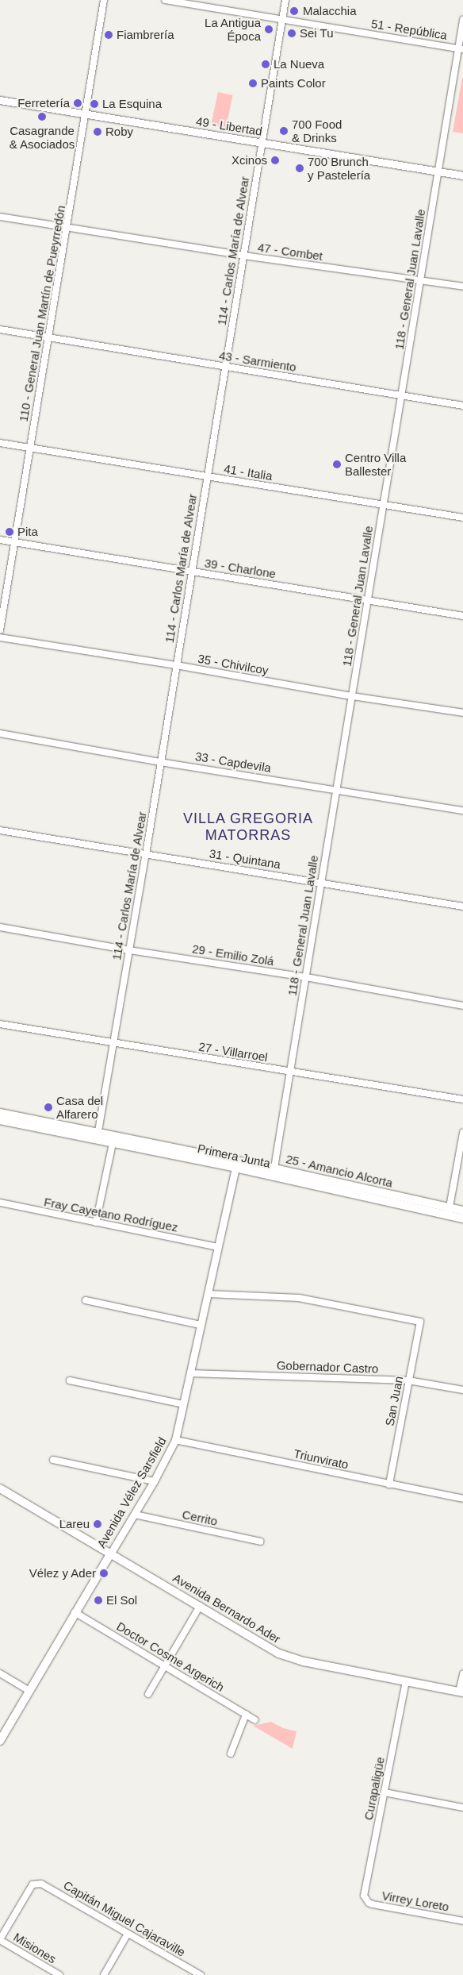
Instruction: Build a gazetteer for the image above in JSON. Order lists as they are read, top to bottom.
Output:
{
  "streets": {
    "main road": ["Primera Junta", "Avenida Vélez Sarsfield", "Avenida Bernardo Ader"],
    "street": [
      "51 - República",
      "49 - Libertad",
      "114 - Carlos María de Alvear",
      "47 - Combet",
      "118 - General Juan Lavalle",
      "110 - General Juan Martín de Pueyrredón",
      "43 - Sarmiento",
      "41 - Italia",
      "39 - Charlone",
      "35 - Chivilcoy",
      "33 - Capdevila",
      "31 - Quintana",
      "29 - Emilio Zolá",
      "27 - Villarroel",
      "Fray Cayetano Rodríguez",
      "Gobernador Castro",
      "San Juan",
      "Triunvirato",
      "Cerrito",
      "Doctor Cosme Argerich",
      "Curapaligüe",
      "Virrey Loreto",
      "Capitán Miguel Cajaraville",
      "Misiones"
    ]
  },
  "crossings": [
    ["51 - República", "114 - Carlos María de Alvear"],
    ["51 - República", "118 - General Juan Lavalle"],
    ["49 - Libertad", "114 - Carlos María de Alvear"],
    ["49 - Libertad", "118 - General Juan Lavalle"],
    ["49 - Libertad", "110 - General Juan Martín de Pueyrredón"],
    ["114 - Carlos María de Alvear", "47 - Combet"],
    ["114 - Carlos María de Alvear", "43 - Sarmiento"],
    ["114 - Carlos María de Alvear", "41 - Italia"],
    ["114 - Carlos María de Alvear", "39 - Charlone"],
    ["114 - Carlos María de Alvear", "35 - Chivilcoy"],
    ["114 - Carlos María de Alvear", "33 - Capdevila"],
    ["114 - Carlos María de Alvear", "31 - Quintana"],
    ["114 - Carlos María de Alvear", "29 - Emilio Zolá"],
    ["114 - Carlos María de Alvear", "27 - Villarroel"],
    ["114 - Carlos María de Alvear", "Primera Junta"],
    ["47 - Combet", "118 - General Juan Lavalle"],
    ["47 - Combet", "110 - General Juan Martín de Pueyrredón"],
    ["118 - General Juan Lavalle", "43 - Sarmiento"],
    ["118 - General Juan Lavalle", "41 - Italia"],
    ["118 - General Juan Lavalle", "39 - Charlone"],
    ["118 - General Juan Lavalle", "35 - Chivilcoy"],
    ["118 - General Juan Lavalle", "33 - Capdevila"],
    ["118 - General Juan Lavalle", "31 - Quintana"],
    ["118 - General Juan Lavalle", "29 - Emilio Zolá"],
    ["118 - General Juan Lavalle", "27 - Villarroel"],
    ["118 - General Juan Lavalle", "Primera Junta"],
    ["110 - General Juan Martín de Pueyrredón", "43 - Sarmiento"],
    ["110 - General Juan Martín de Pueyrredón", "41 - Italia"],
    ["110 - General Juan Martín de Pueyrredón", "39 - Charlone"],
    ["Primera Junta", "Avenida Vélez Sarsfield"],
    ["Fray Cayetano Rodríguez", "Avenida Vélez Sarsfield"],
    ["Gobernador Castro", "San Juan"],
    ["Gobernador Castro", "Avenida Vélez Sarsfield"],
    ["San Juan", "Triunvirato"],
    ["San Juan", "Avenida Vélez Sarsfield"],
    ["Triunvirato", "Avenida Vélez Sarsfield"],
    ["Avenida Vélez Sarsfield", "Cerrito"],
    ["Avenida Vélez Sarsfield", "Avenida Bernardo Ader"],
    ["Avenida Vélez Sarsfield", "Doctor Cosme Argerich"],
    ["Avenida Bernardo Ader", "Curapaligüe"],
    ["Curapaligüe", "Virrey Loreto"],
    ["Capitán Miguel Cajaraville", "Misiones"]
  ],
  "districts": ["VILLA GREGORIA MATORRAS"],
  "places": [
    "Malacchia",
    "La Antigua Época",
    "Sei Tu",
    "Fiambrería",
    "La Nueva",
    "Paints Color",
    "Ferretería",
    "La Esquina",
    "Casagrande & Asociados",
    "700 Food & Drinks",
    "Roby",
    "Xcinos",
    "700 Brunch y Pastelería",
    "Centro Villa Ballester",
    "Pita",
    "Casa del Alfarero",
    "Lareu",
    "Vélez y Ader",
    "El Sol"
  ]
}
